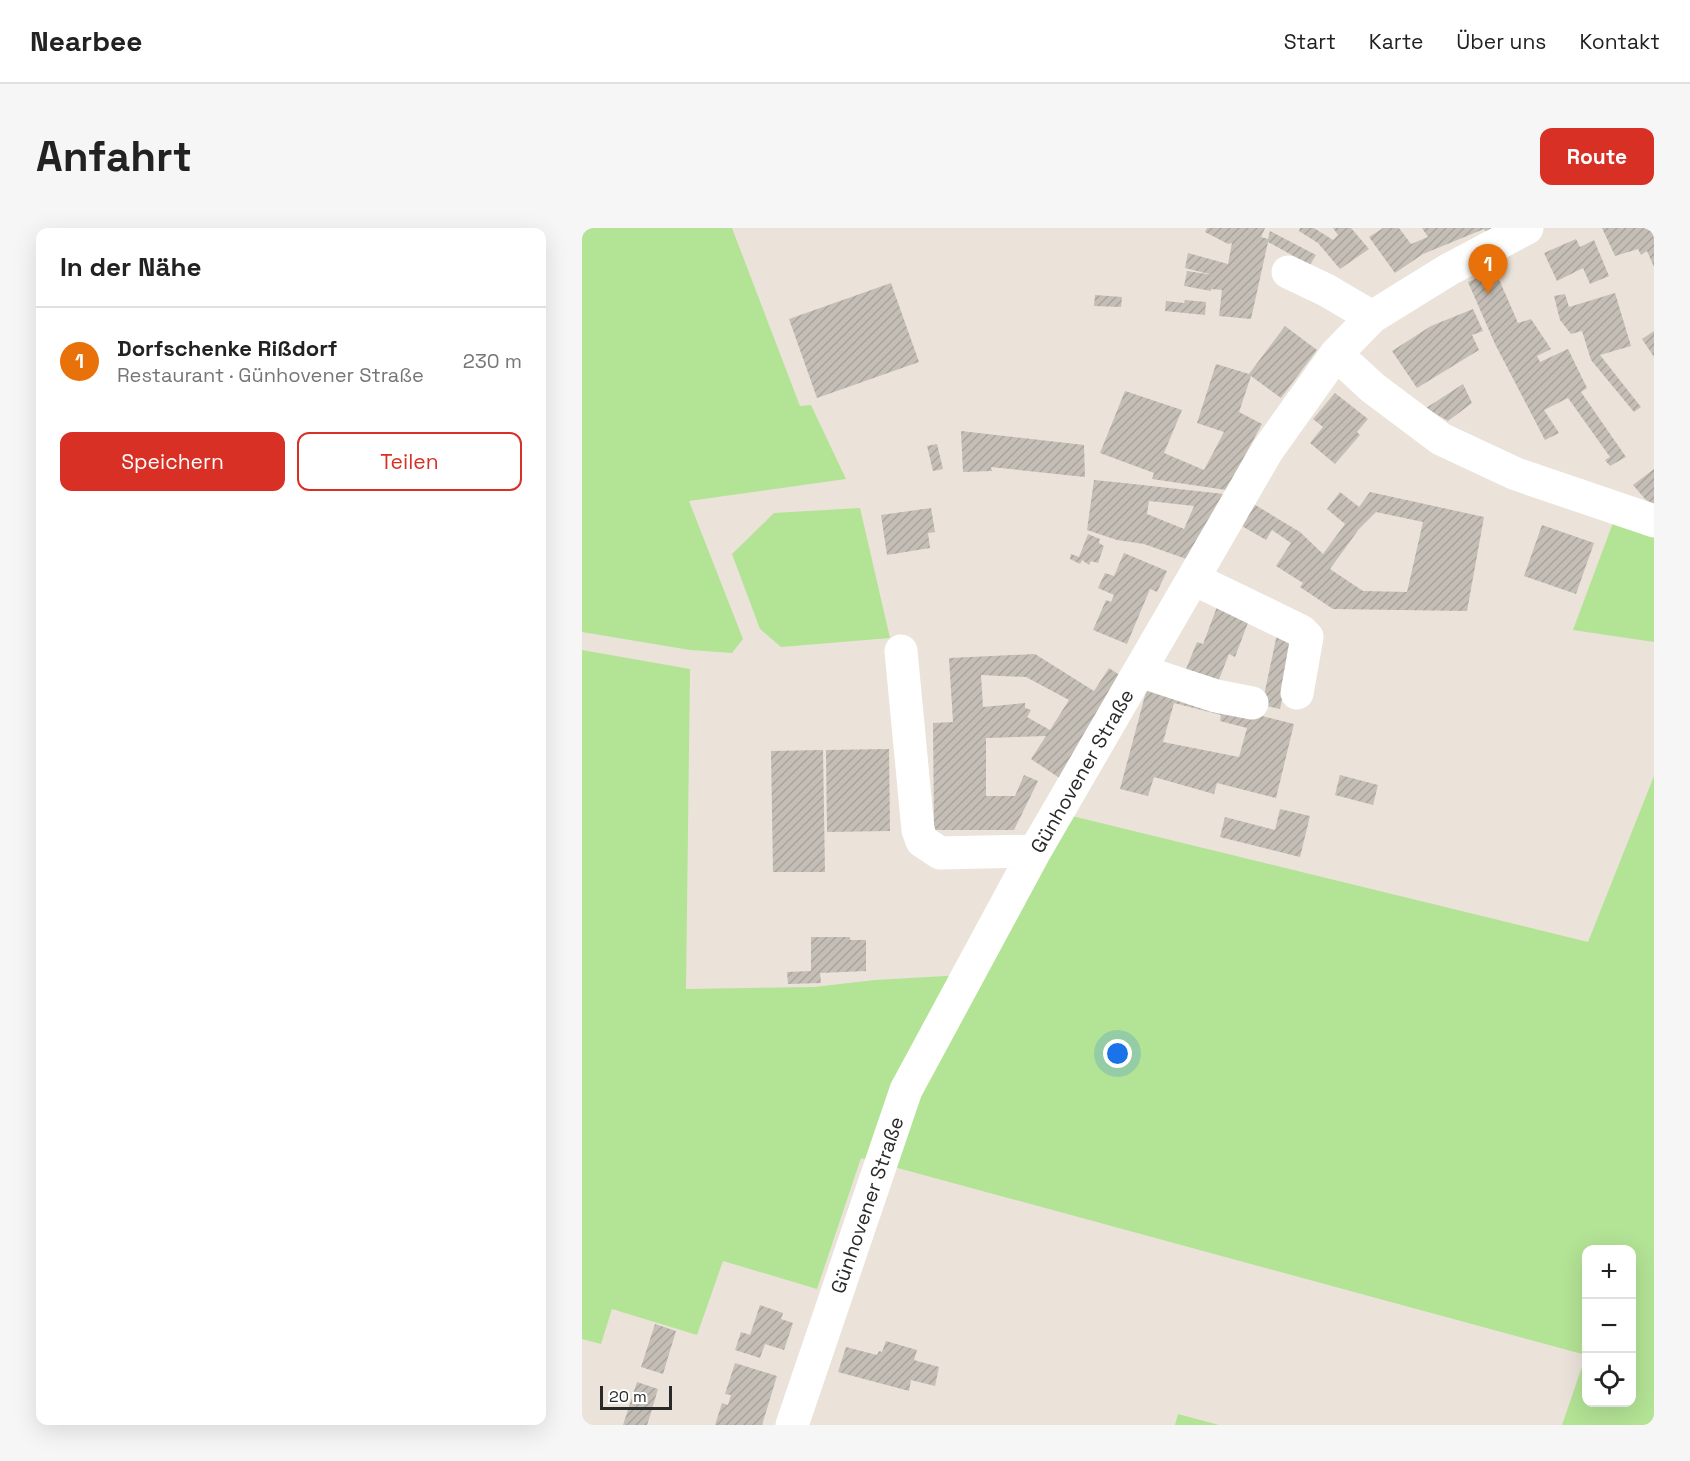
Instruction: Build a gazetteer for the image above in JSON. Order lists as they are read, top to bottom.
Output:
{
  "streets": {
    "street": ["Günhovener Straße"]
  },
  "scale_bar": "20 m",
  "page": {
    "header": "Nearbee",
    "nav": [
      "Start",
      "Karte",
      "Über uns",
      "Kontakt"
    ],
    "buttons": [
      "Route",
      ["Speichern", "Teilen"]
    ],
    "title": "Anfahrt",
    "heading": "In der Nähe",
    "pins": "1",
    "list": [
      {
        "mark": "1",
        "name": "Dorfschenke Rißdorf",
        "note": "Restaurant · Günhovener Straße",
        "value": "230 m"
      }
    ],
    "map_buttons": ["+", "−"],
    "scale": "20 m"
  }
}
